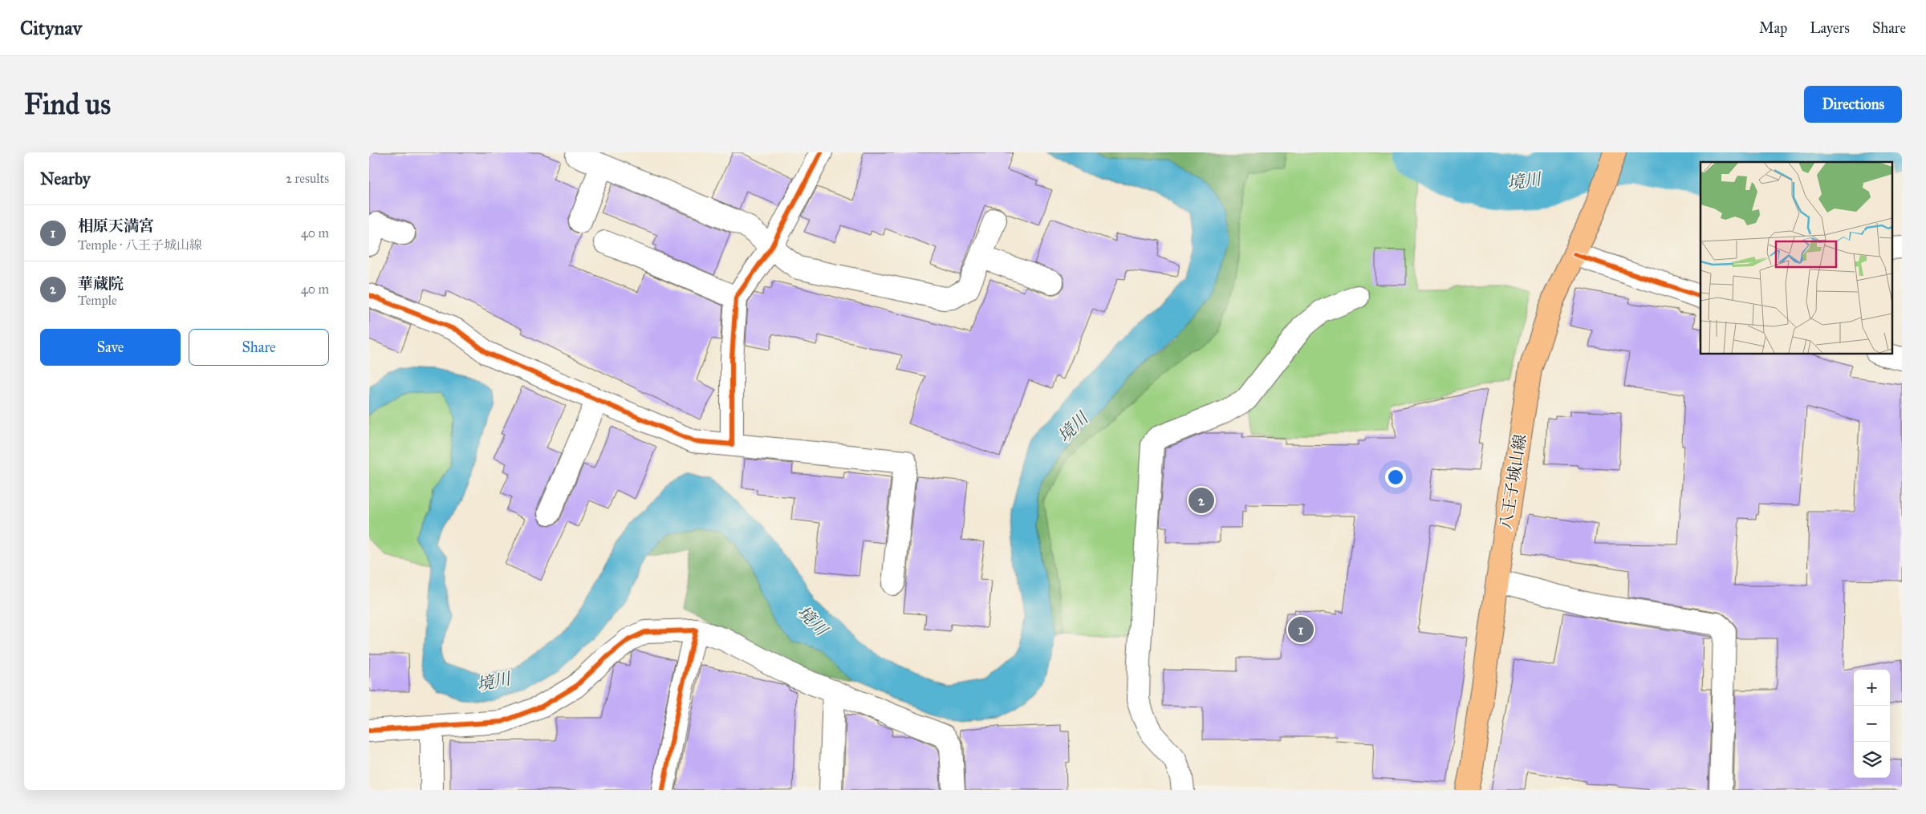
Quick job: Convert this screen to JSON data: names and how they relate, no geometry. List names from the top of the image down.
{
  "streets": {
    "main road": ["八王子城山線"]
  },
  "water": ["境川"],
  "page": {
    "header": "Citynav",
    "nav": ["Map", "Layers", "Share"],
    "buttons": [
      "Directions",
      ["Save", "Share"]
    ],
    "title": "Find us",
    "heading": ["Nearby", "2 results"],
    "list": [
      {
        "mark": "1",
        "name": "相原天満宮",
        "note": "Temple · 八王子城山線",
        "value": "40 m"
      },
      {
        "mark": "2",
        "name": "華蔵院",
        "note": "Temple",
        "value": "40 m"
      }
    ],
    "pins": ["2", "1"],
    "map_buttons": ["+", "−"]
  }
}
